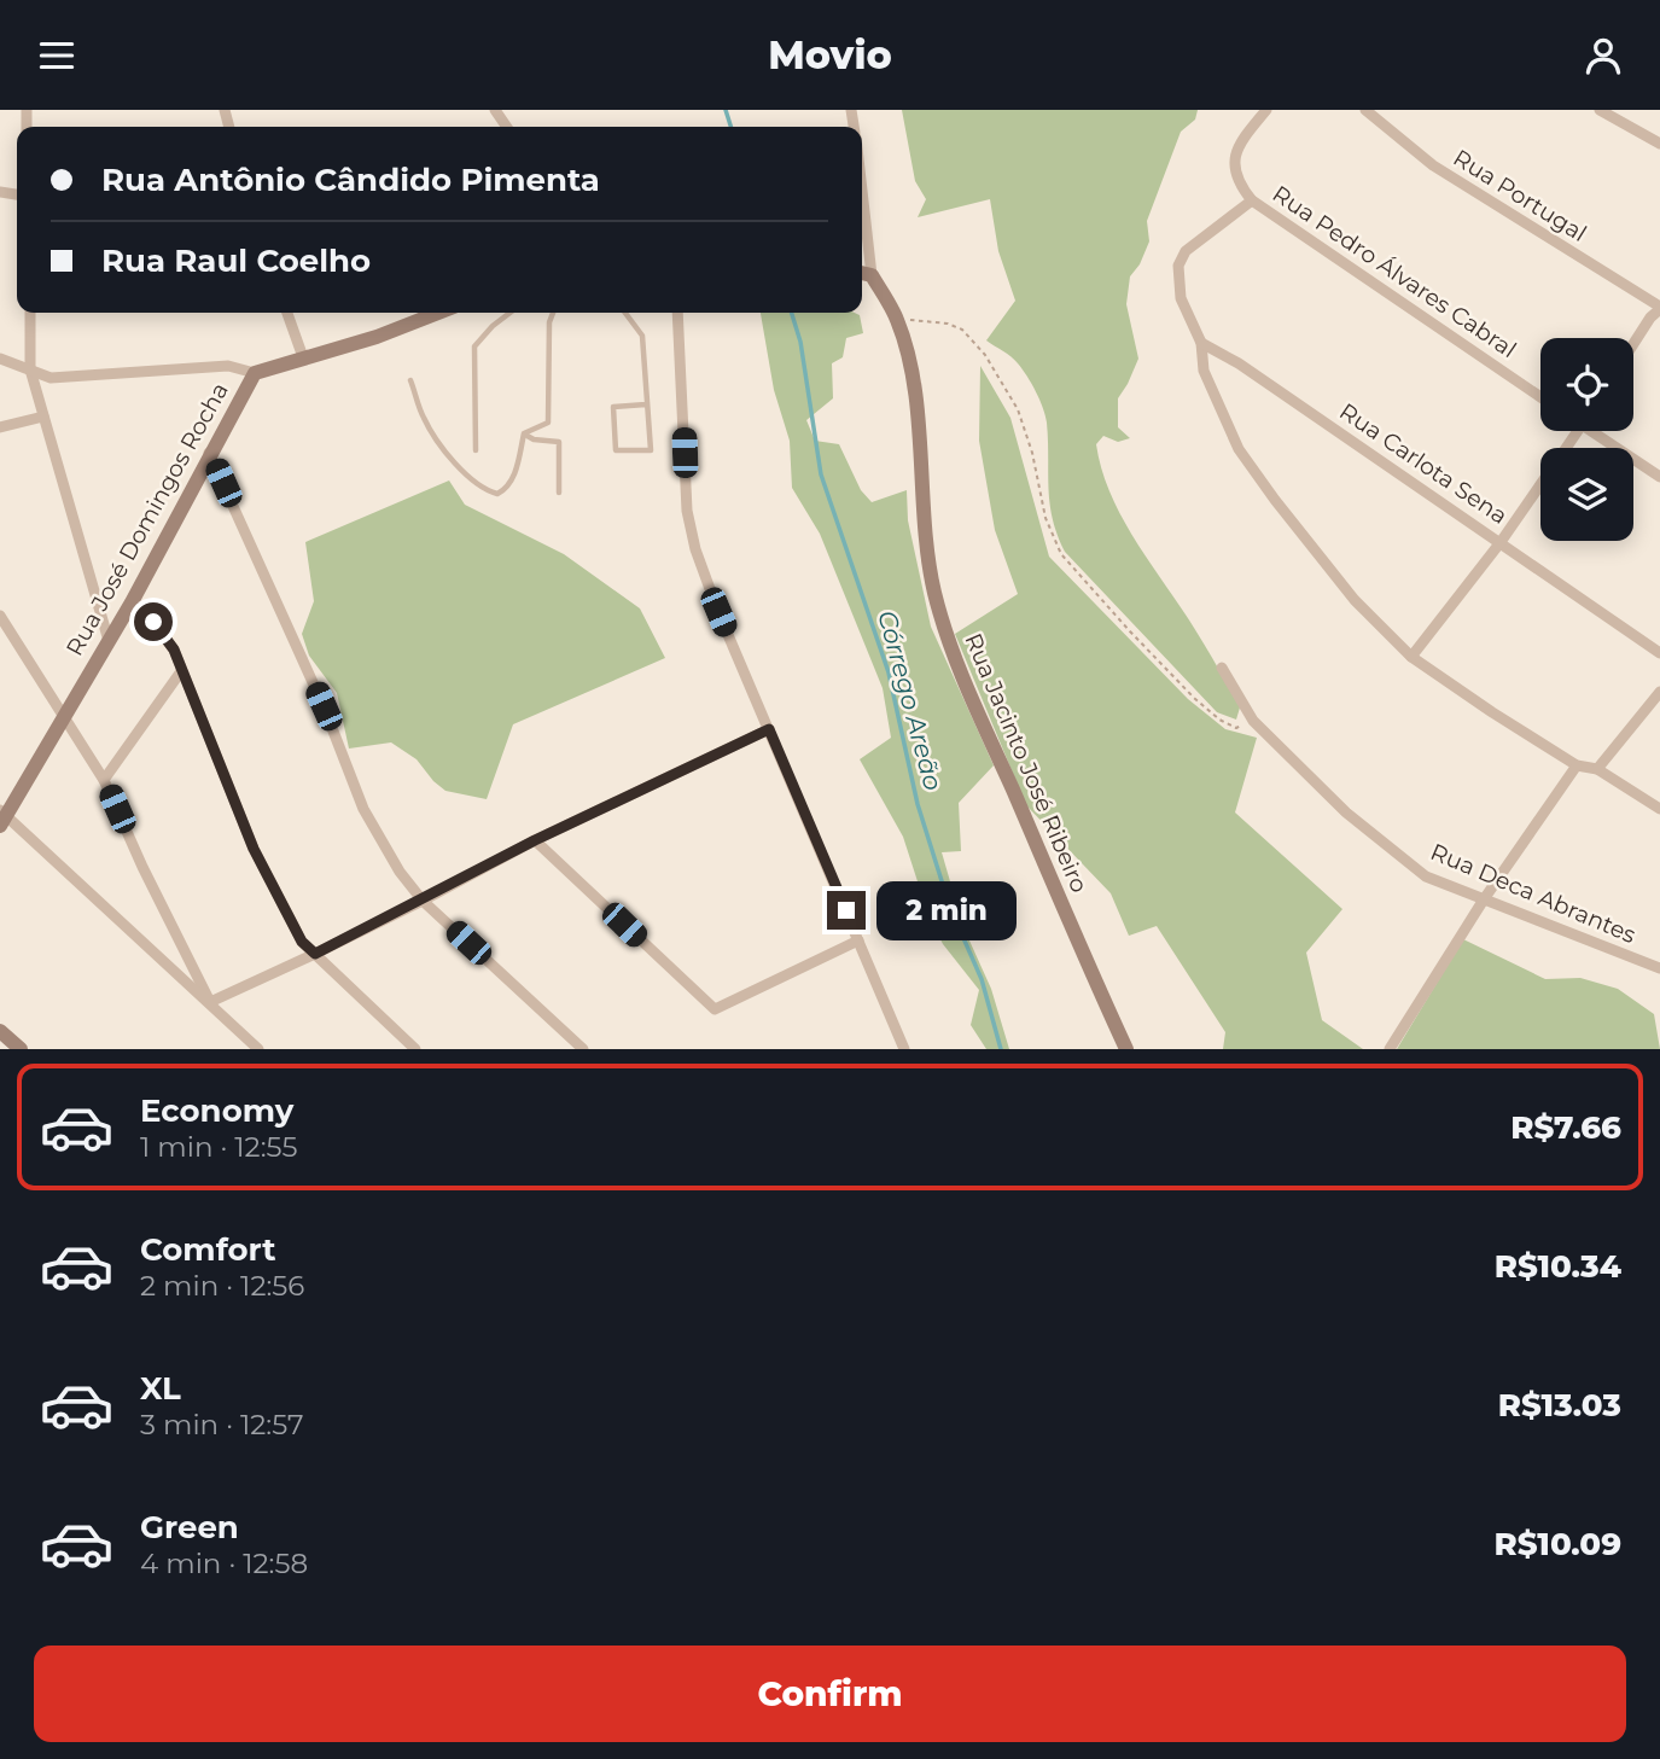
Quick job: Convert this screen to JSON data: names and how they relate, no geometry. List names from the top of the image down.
{
  "streets": {
    "street": [
      "Rua Portugal",
      "Rua Pedro Álvares Cabral",
      "Rua Carlota Sena",
      "Rua José Domingos Rocha",
      "Rua Jacinto José Ribeiro",
      "Rua Deca Abrantes"
    ]
  },
  "water": ["Córrego Areão"],
  "page": {
    "header": "Movio",
    "banner": ["Rua Antônio Cândido Pimenta", "Rua Raul Coelho"],
    "bubble": "2 min",
    "list": [
      {
        "name": "Economy",
        "note": "1 min · 12:55",
        "value": "R$7.66"
      },
      {
        "name": "Comfort",
        "note": "2 min · 12:56",
        "value": "R$10.34"
      },
      {
        "name": "XL",
        "note": "3 min · 12:57",
        "value": "R$13.03"
      },
      {
        "name": "Green",
        "note": "4 min · 12:58",
        "value": "R$10.09"
      }
    ],
    "buttons": "Confirm"
  }
}
